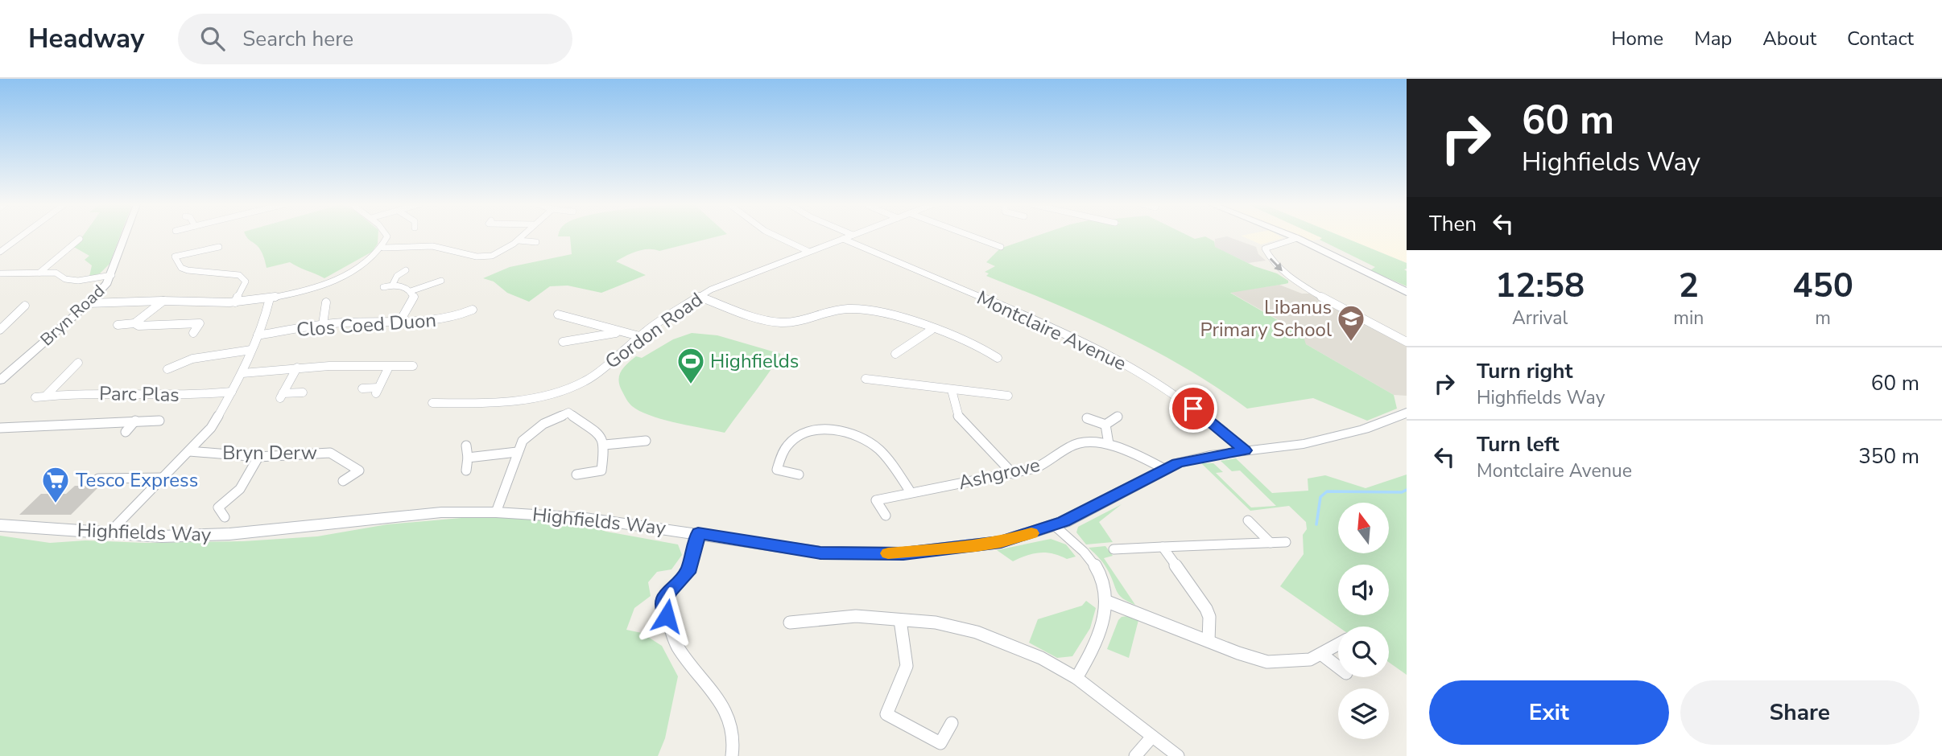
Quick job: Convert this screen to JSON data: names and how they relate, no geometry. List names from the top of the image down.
{
  "streets": {
    "main road": ["Highfields Way"],
    "street": [
      "Bryn Road",
      "Clos Coed Duon",
      "Gordon Road",
      "Montclaire Avenue",
      "Parc Plas",
      "Bryn Derw",
      "Ashgrove"
    ]
  },
  "crossings": [
    ["Gordon Road", "Montclaire Avenue"],
    ["Montclaire Avenue", "Highfields Way"],
    ["Ashgrove", "Highfields Way"]
  ],
  "places": {
    "school or university": ["Libanus Primary School"],
    "sports": ["Highfields"],
    "supermarket": ["Tesco Express"]
  },
  "north": "top",
  "page": {
    "header": "Headway",
    "search": "Search here",
    "nav": [
      "Home",
      "Map",
      "About",
      "Contact"
    ],
    "turn": ["60 m", "Highfields Way"],
    "then": "Then",
    "eta": [
      "12:58",
      "Arrival",
      "2",
      "min",
      "450",
      "m"
    ],
    "list": [
      {
        "name": "Turn right",
        "note": "Highfields Way",
        "value": "60 m"
      },
      {
        "name": "Turn left",
        "note": "Montclaire Avenue",
        "value": "350 m"
      }
    ],
    "buttons": ["Exit", "Share"]
  }
}
